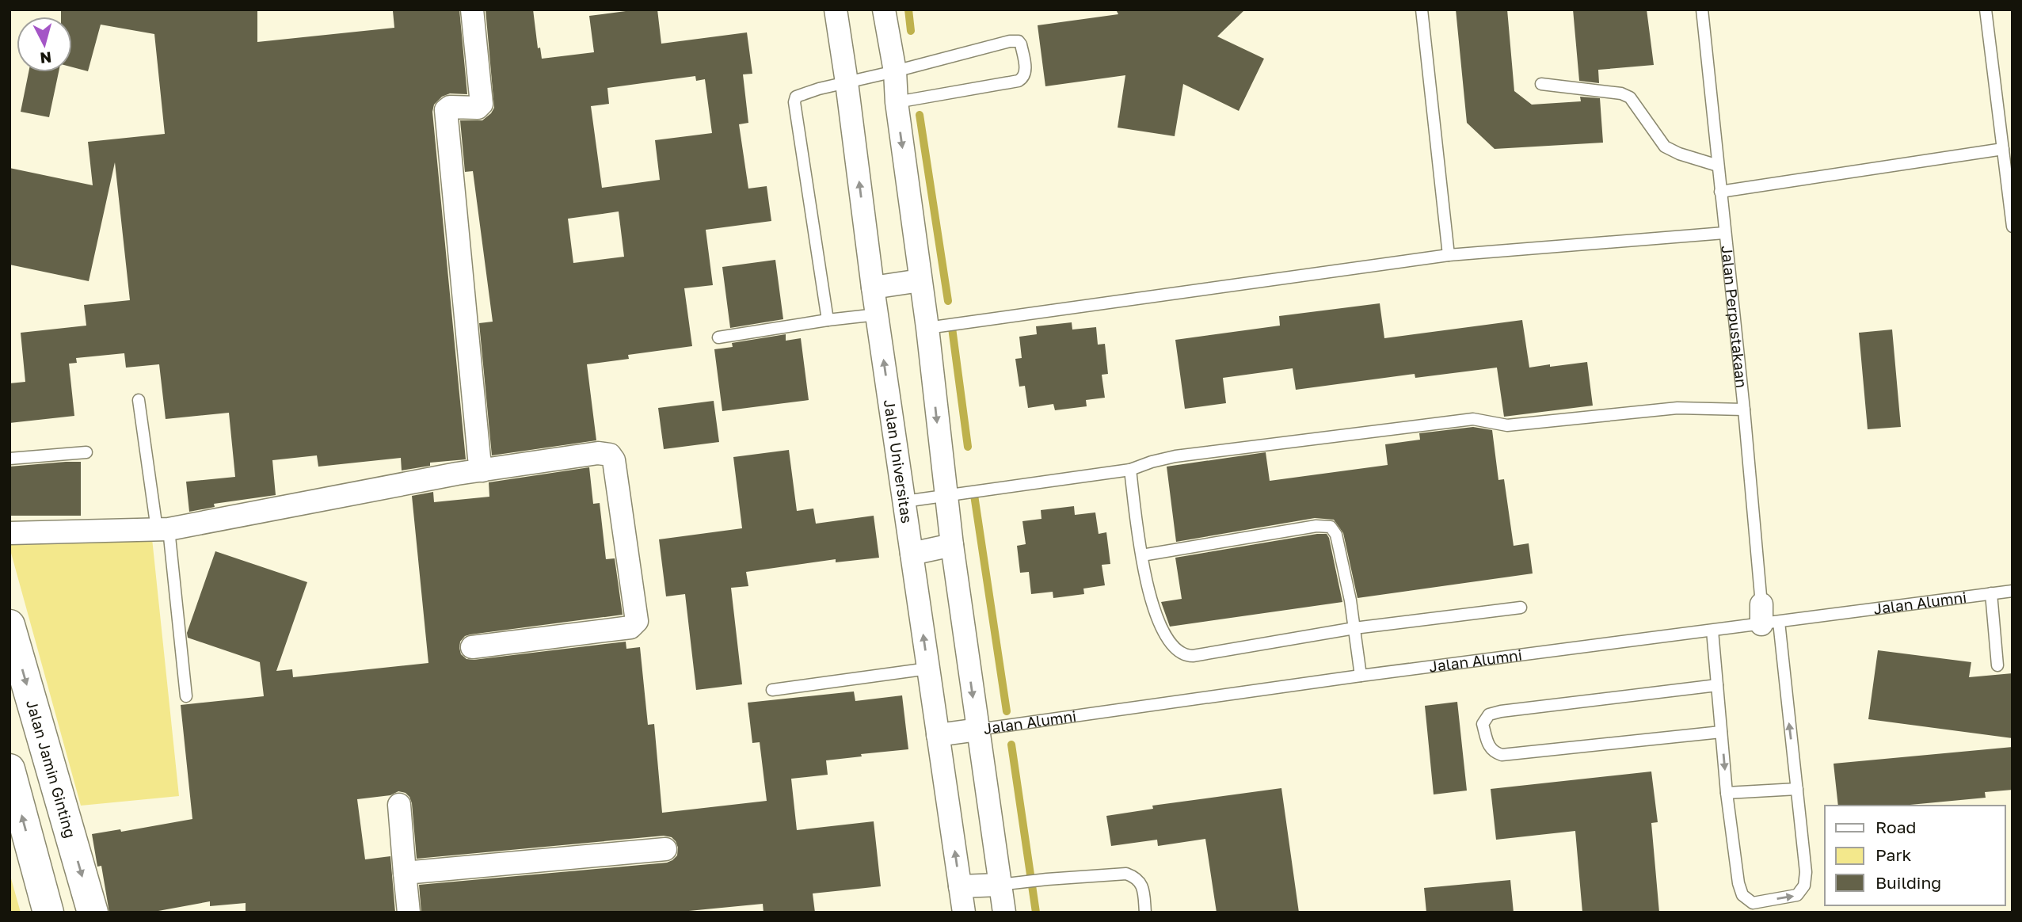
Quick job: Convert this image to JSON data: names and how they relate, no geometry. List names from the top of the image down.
{
  "streets": {
    "main road": ["Jalan Jamin Ginting"],
    "street": ["Jalan Universitas", "Jalan Alumni"],
    "lane": ["Jalan Perpustakaan"]
  },
  "crossings": [
    ["Jalan Perpustakaan", "Jalan Alumni"],
    ["Jalan Universitas", "Jalan Alumni"]
  ],
  "legend": ["Road", "Park", "Building"],
  "north": "bottom"
}
